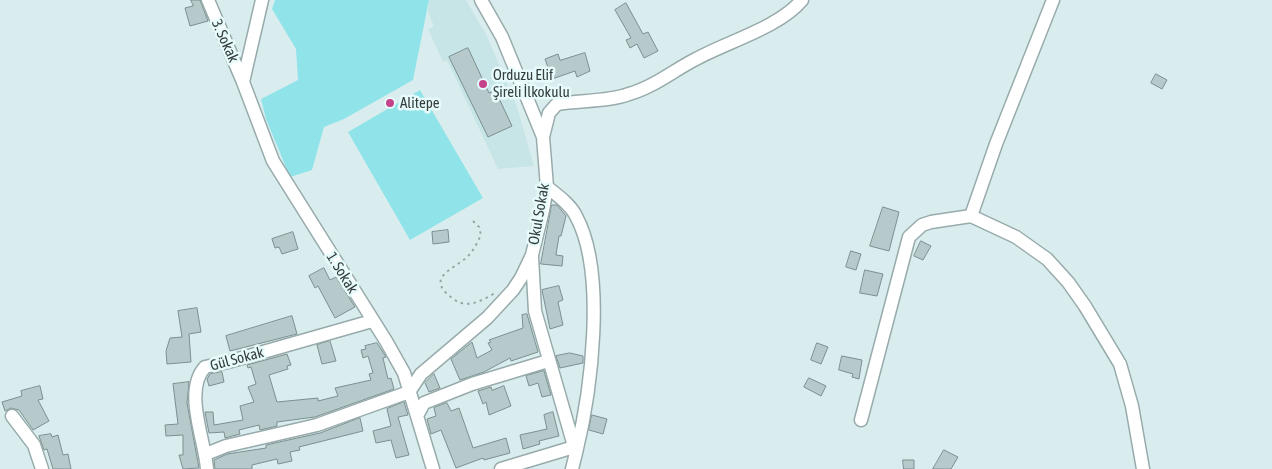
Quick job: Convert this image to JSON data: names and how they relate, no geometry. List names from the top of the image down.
{
  "streets": {
    "street": [
      "3. Sokak",
      "Okul Sokak",
      "1. Sokak",
      "Gül Sokak"
    ]
  },
  "crossings": [
    ["3. Sokak", "1. Sokak"],
    ["Okul Sokak", "1. Sokak"],
    ["1. Sokak", "Gül Sokak"]
  ],
  "places": ["Orduzu Elif Şireli İlkokulu", "Alitepe"]
}
